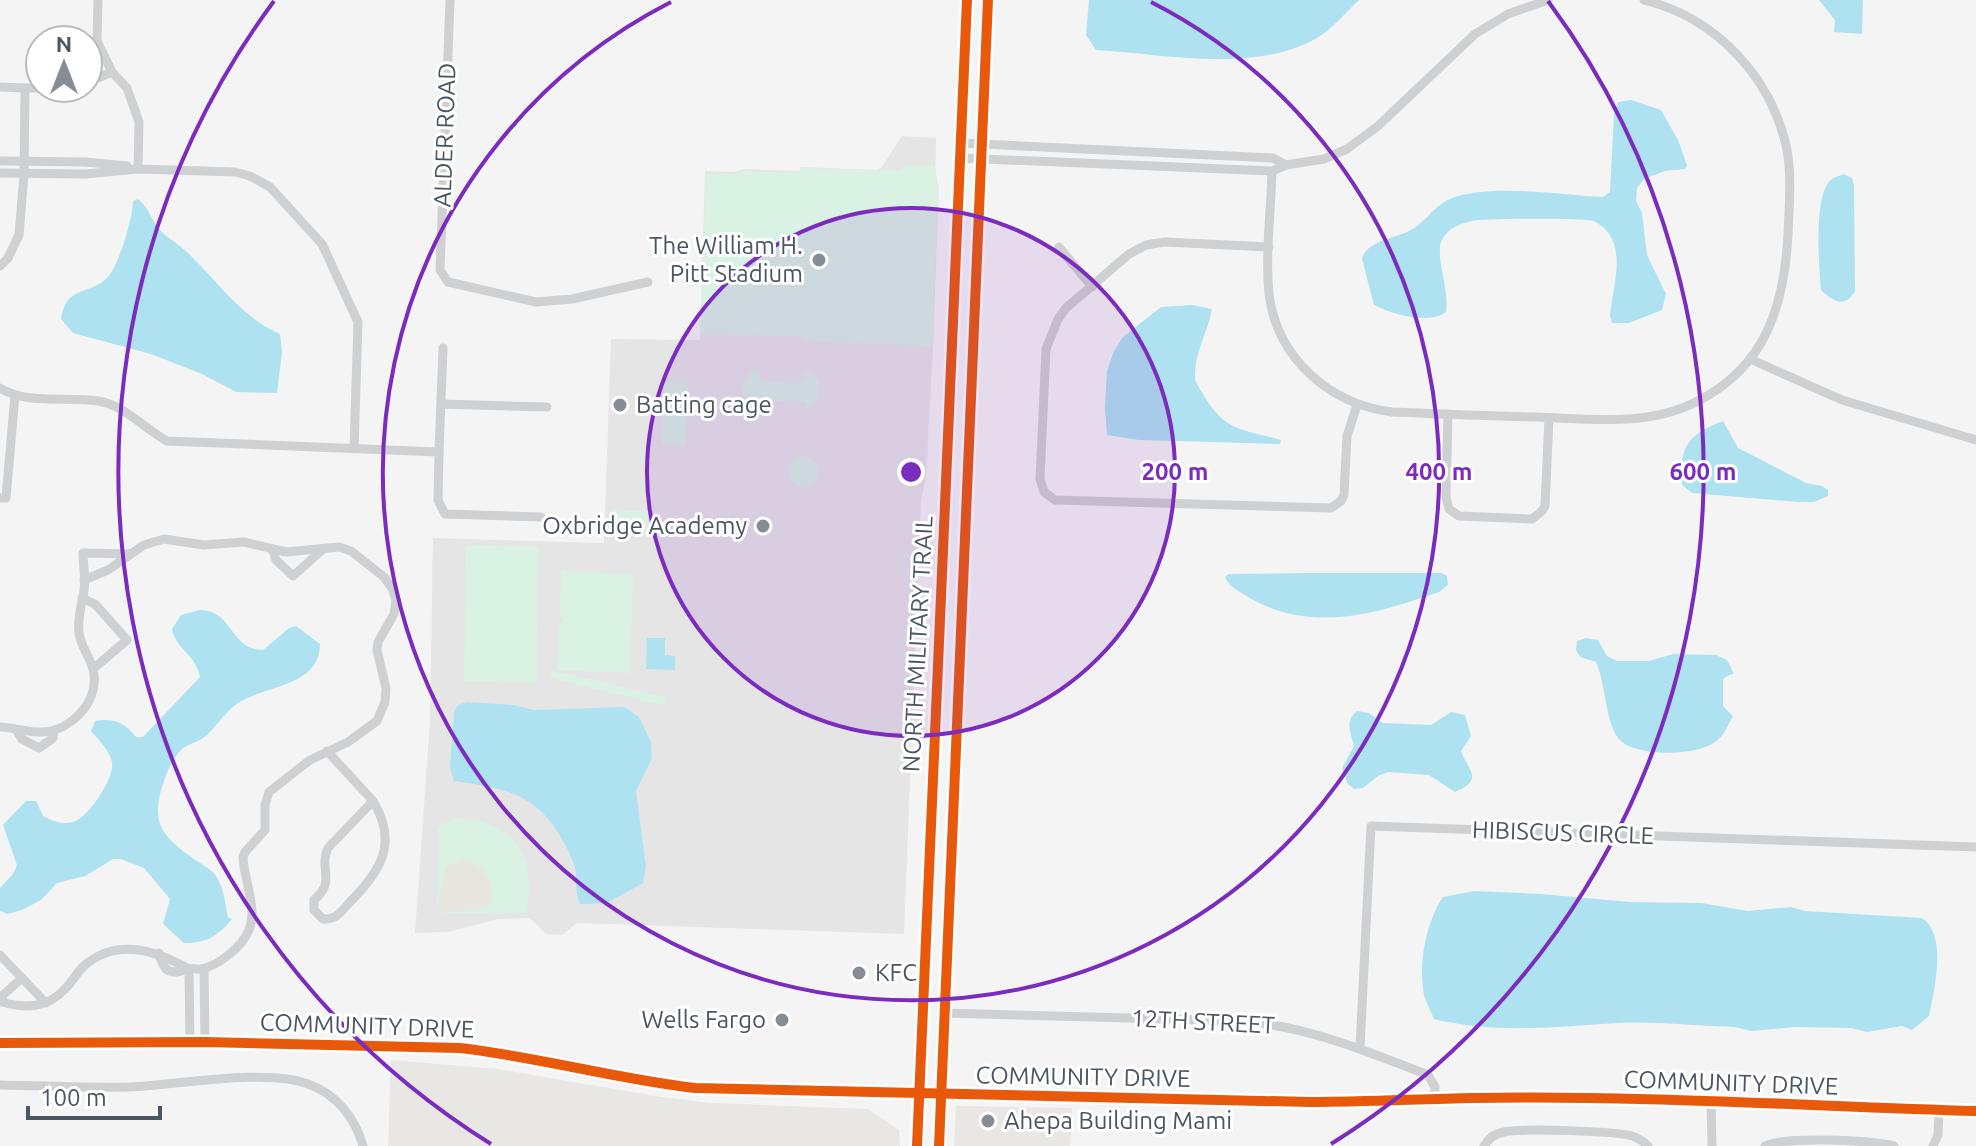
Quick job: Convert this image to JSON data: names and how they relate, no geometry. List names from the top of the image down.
{
  "streets": {
    "main road": ["NORTH MILITARY TRAIL"],
    "street": [
      "ALDER ROAD",
      "HIBISCUS CIRCLE",
      "12TH STREET",
      "COMMUNITY DRIVE"
    ]
  },
  "crossings": [
    ["NORTH MILITARY TRAIL", "12TH STREET"],
    ["NORTH MILITARY TRAIL", "COMMUNITY DRIVE"],
    ["HIBISCUS CIRCLE", "12TH STREET"],
    ["12TH STREET", "COMMUNITY DRIVE"]
  ],
  "places": [
    "The William H. Pitt Stadium",
    "Batting cage",
    "Oxbridge Academy",
    "KFC",
    "Wells Fargo",
    "Ahepa Building Mami"
  ],
  "scale_bar": "100 m",
  "north": "top",
  "rings": ["200 m", "400 m", "600 m"]
}
